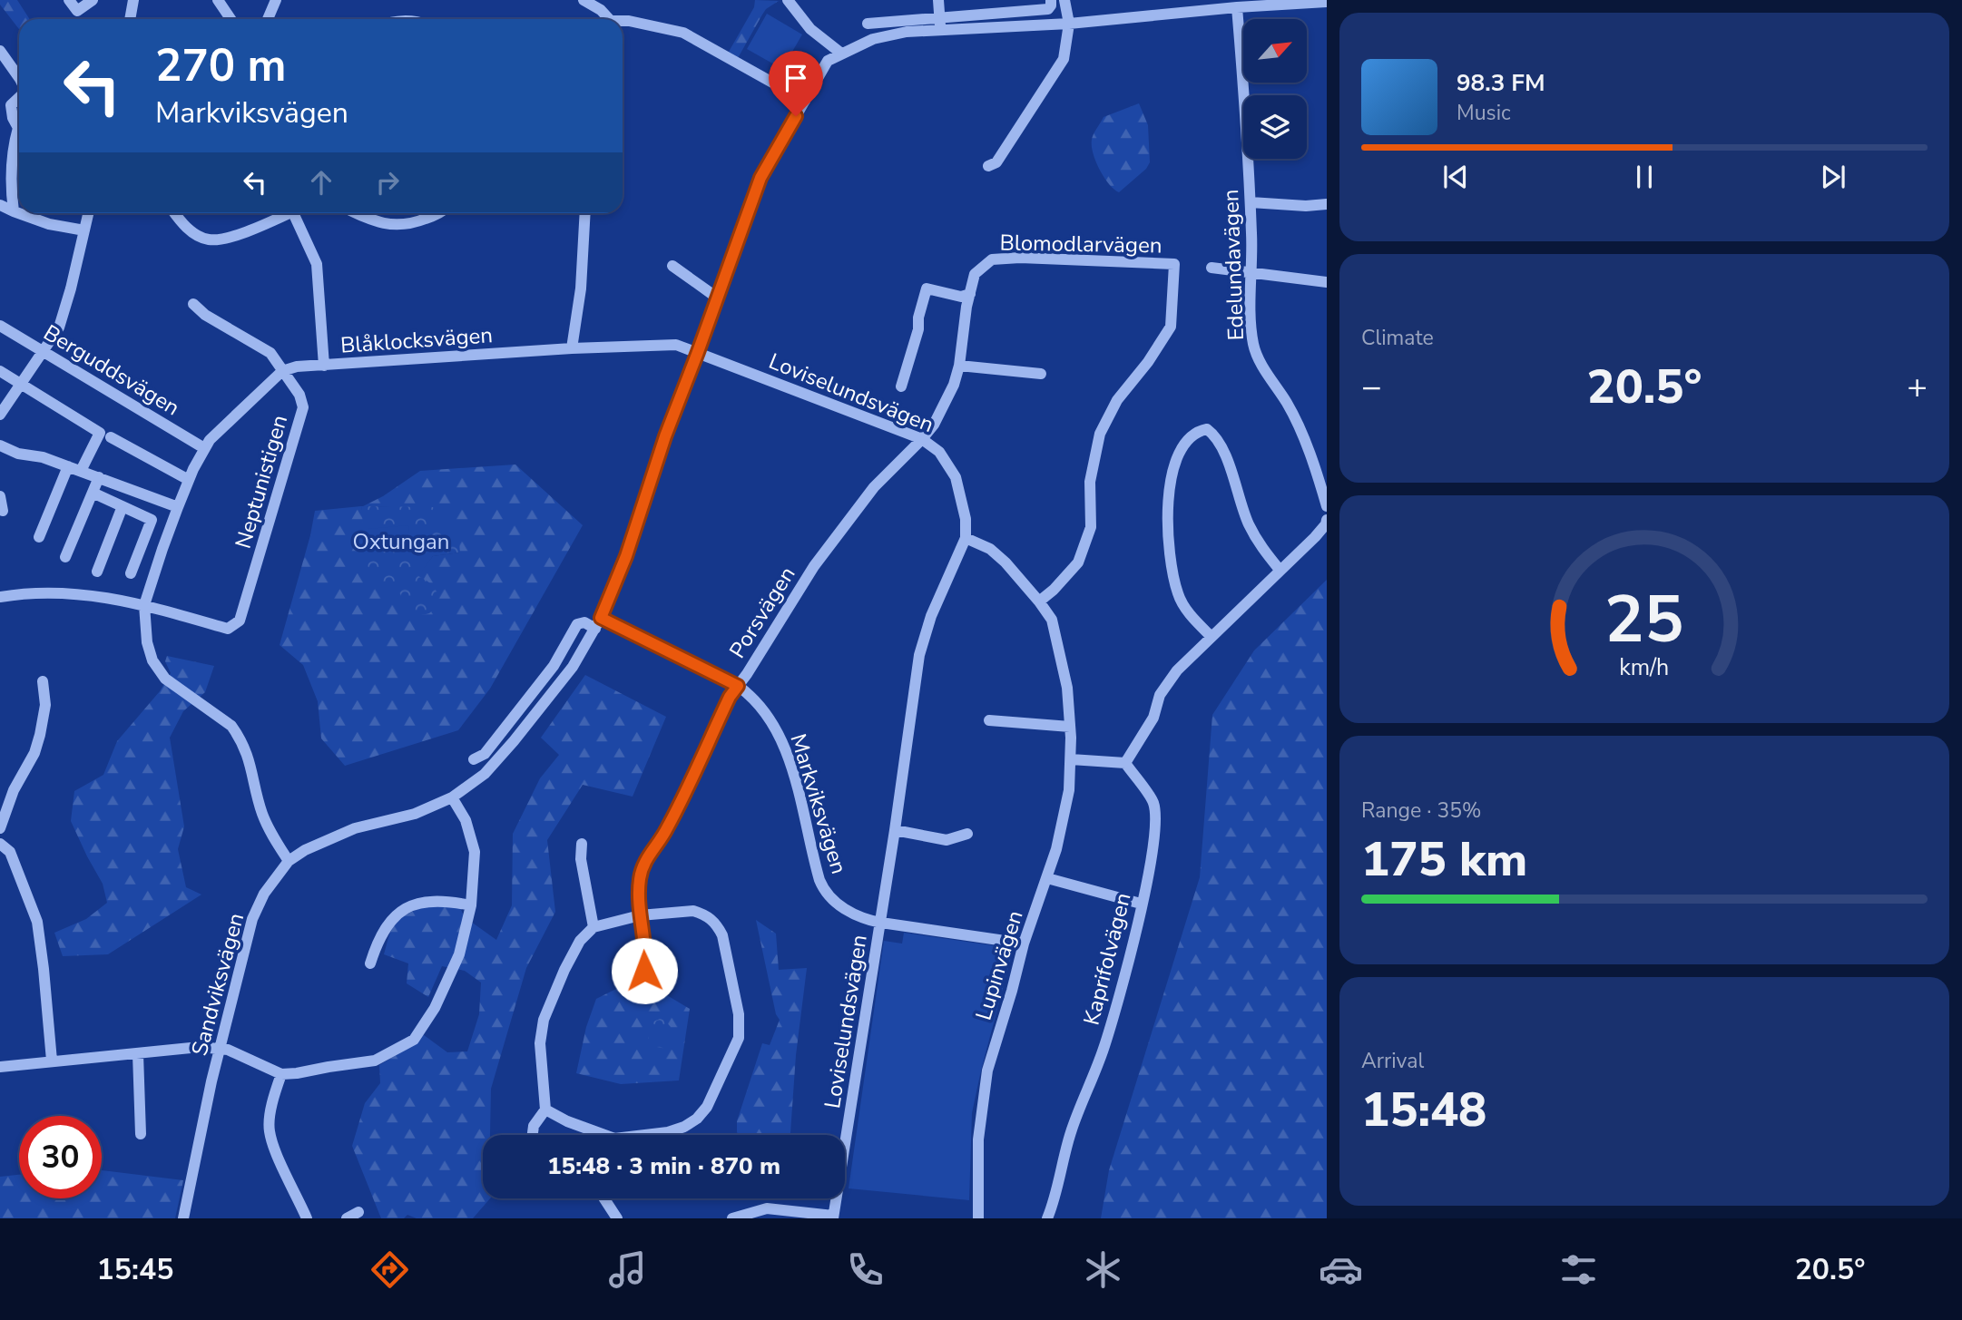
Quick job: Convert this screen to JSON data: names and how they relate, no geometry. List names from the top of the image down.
{
  "streets": {
    "street": [
      "Blomodlarvägen",
      "Edelundavägen",
      "Blåklocksvägen",
      "Berguddsvägen",
      "Loviselundsvägen",
      "Neptunistigen",
      "Porsvägen",
      "Markviksvägen",
      "Kaprifolvägen",
      "Lupinvägen",
      "Sandviksvägen"
    ]
  },
  "crossings": [
    ["Blomodlarvägen", "Loviselundsvägen"],
    ["Blomodlarvägen", "Porsvägen"],
    ["Blomodlarvägen", "Lupinvägen"],
    ["Edelundavägen", "Sandviksvägen"],
    ["Blåklocksvägen", "Loviselundsvägen"],
    ["Blåklocksvägen", "Neptunistigen"],
    ["Blåklocksvägen", "Sandviksvägen"],
    ["Loviselundsvägen", "Porsvägen"],
    ["Loviselundsvägen", "Markviksvägen"],
    ["Loviselundsvägen", "Lupinvägen"],
    ["Loviselundsvägen", "Sandviksvägen"],
    ["Porsvägen", "Markviksvägen"],
    ["Markviksvägen", "Lupinvägen"],
    ["Markviksvägen", "Sandviksvägen"]
  ],
  "parks": ["Oxtungan"],
  "north": "top right",
  "page": {
    "turn": ["270 m", "Markviksvägen"],
    "song": ["98.3 FM", "Music"],
    "tile": [
      "Climate",
      ["Range · 35%", "175 km"],
      ["Arrival", "15:48"]
    ],
    "heat": ["−", "20.5°", "+"],
    "limit": "30",
    "trip": "15:48 · 3 min · 870 m",
    "tabs": ["15:45", "20.5°"],
    "gauge": ["25", "km/h"]
  }
}
